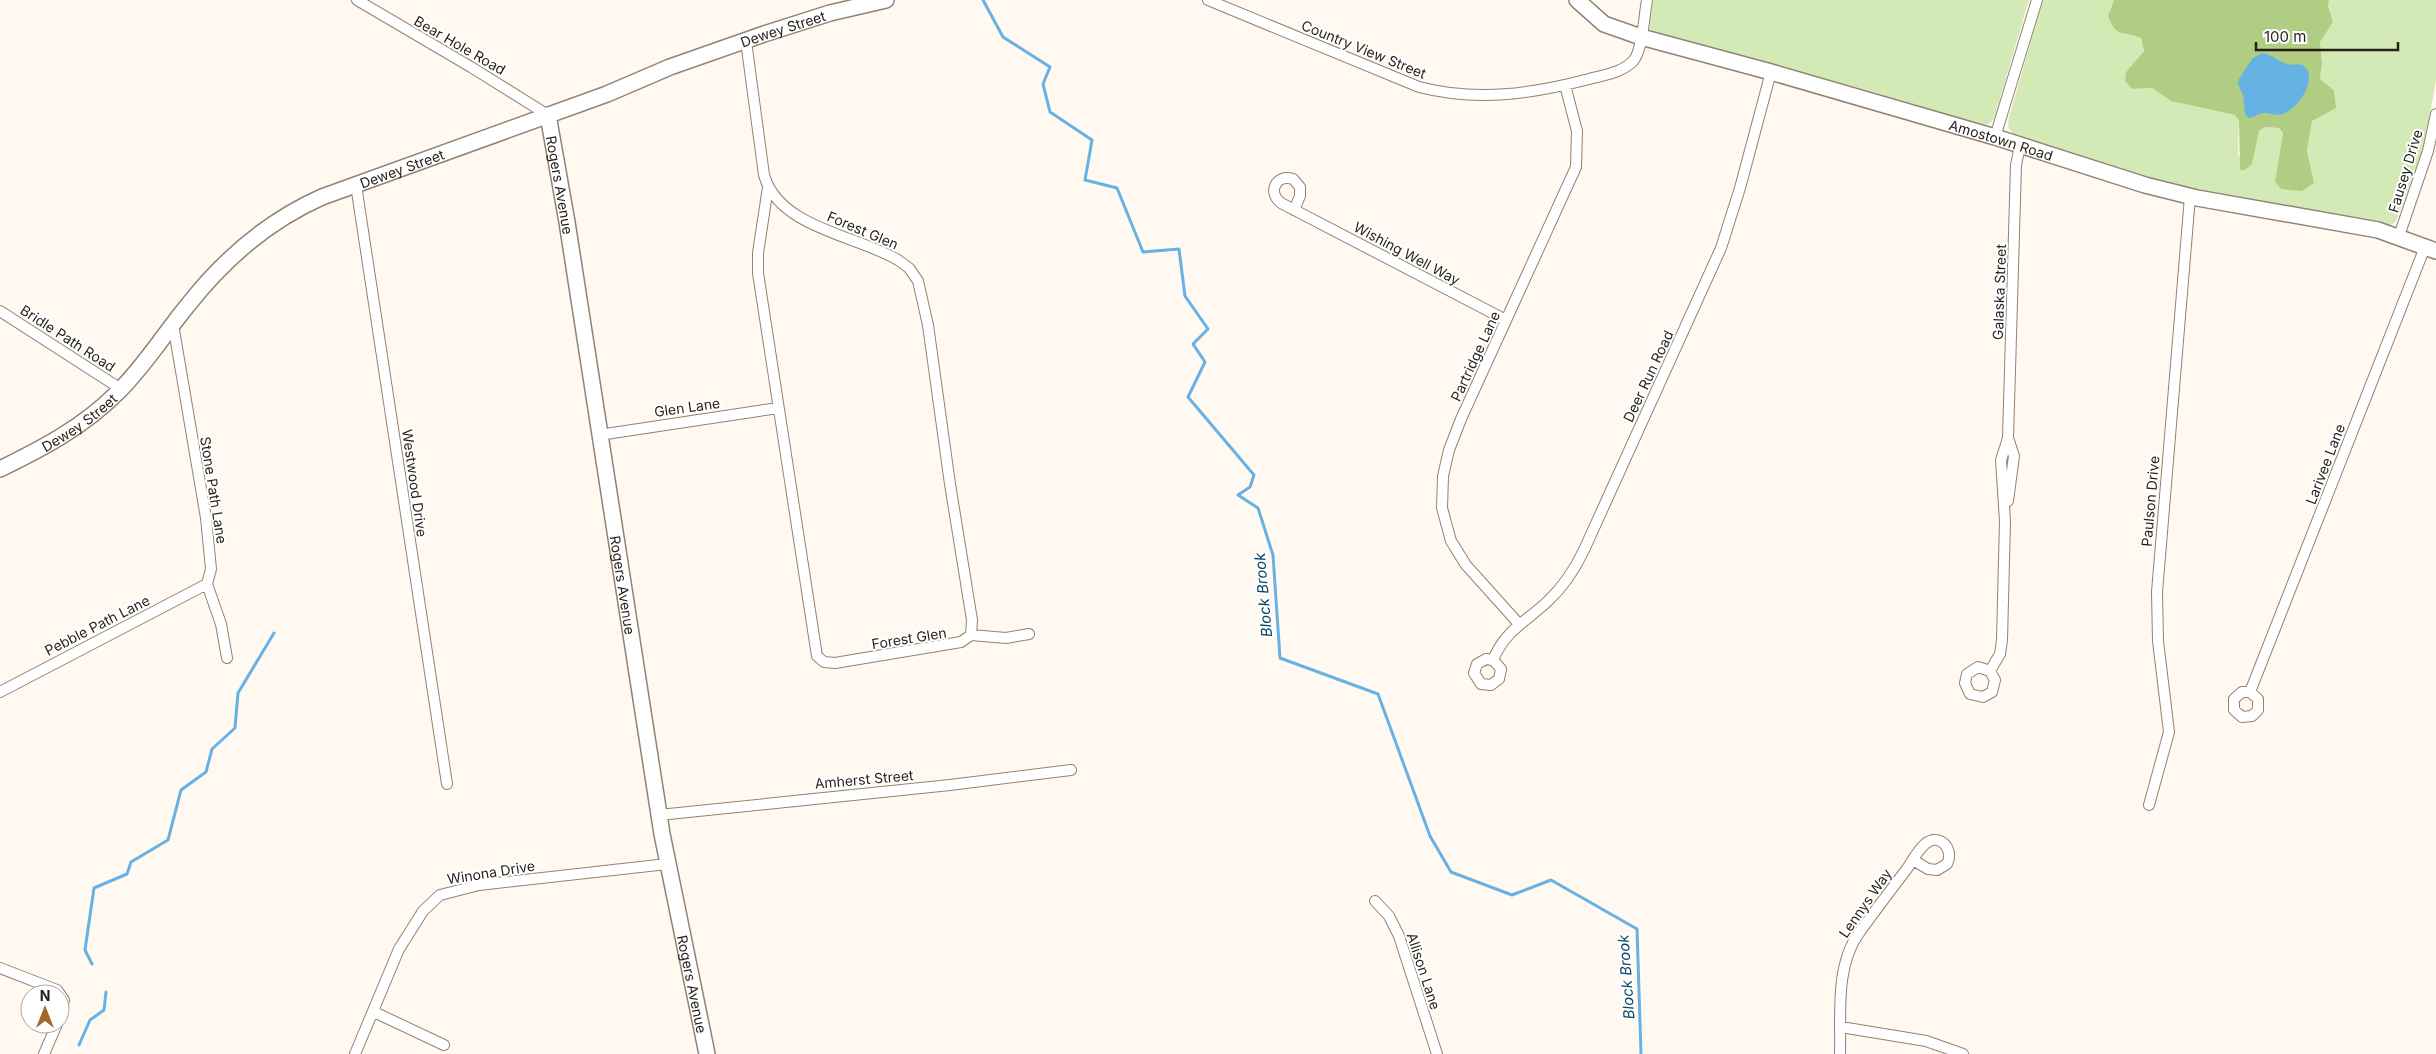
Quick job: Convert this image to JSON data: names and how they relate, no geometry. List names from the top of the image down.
{
  "streets": {
    "main road": ["Dewey Street", "Amostown Road", "Rogers Avenue"],
    "street": [
      "Bear Hole Road",
      "Country View Street",
      "Fausey Drive",
      "Forest Glen",
      "Wishing Well Way",
      "Galaska Street",
      "Bridle Path Road",
      "Partridge Lane",
      "Deer Run Road",
      "Glen Lane",
      "Larivee Lane",
      "Westwood Drive",
      "Stone Path Lane",
      "Paulson Drive",
      "Pebble Path Lane",
      "Amherst Street",
      "Winona Drive",
      "Lennys Way",
      "Allison Lane"
    ]
  },
  "crossings": [
    ["Dewey Street", "Bear Hole Road"],
    ["Dewey Street", "Rogers Avenue"],
    ["Dewey Street", "Forest Glen"],
    ["Dewey Street", "Bridle Path Road"],
    ["Dewey Street", "Westwood Drive"],
    ["Dewey Street", "Stone Path Lane"],
    ["Bear Hole Road", "Rogers Avenue"],
    ["Country View Street", "Amostown Road"],
    ["Country View Street", "Partridge Lane"],
    ["Amostown Road", "Fausey Drive"],
    ["Amostown Road", "Galaska Street"],
    ["Amostown Road", "Deer Run Road"],
    ["Amostown Road", "Larivee Lane"],
    ["Amostown Road", "Paulson Drive"],
    ["Rogers Avenue", "Glen Lane"],
    ["Rogers Avenue", "Amherst Street"],
    ["Rogers Avenue", "Winona Drive"],
    ["Forest Glen", "Glen Lane"],
    ["Wishing Well Way", "Partridge Lane"],
    ["Partridge Lane", "Deer Run Road"],
    ["Stone Path Lane", "Pebble Path Lane"]
  ],
  "water": ["Block Brook"],
  "scale_bar": "100 m",
  "north": "top"
}
